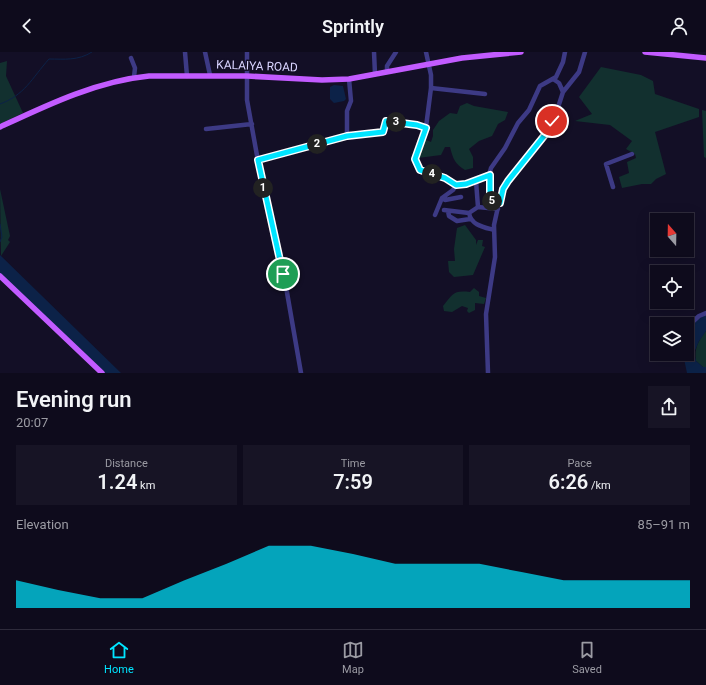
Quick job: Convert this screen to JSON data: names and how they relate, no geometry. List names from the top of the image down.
{
  "streets": {
    "main road": ["KALAIYA ROAD"]
  },
  "north": "top",
  "page": {
    "header": "Sprintly",
    "pins": [
      "3",
      "2",
      "4",
      "1",
      "5"
    ],
    "heading": ["Evening run", "20:07"],
    "stats": [
      ["Distance", "1.24 km"],
      ["Time", "7:59"],
      ["Pace", "6:26 /km"]
    ],
    "chart": ["Elevation", "85–91 m"],
    "tabs": ["Home", "Map", "Saved"]
  }
}
